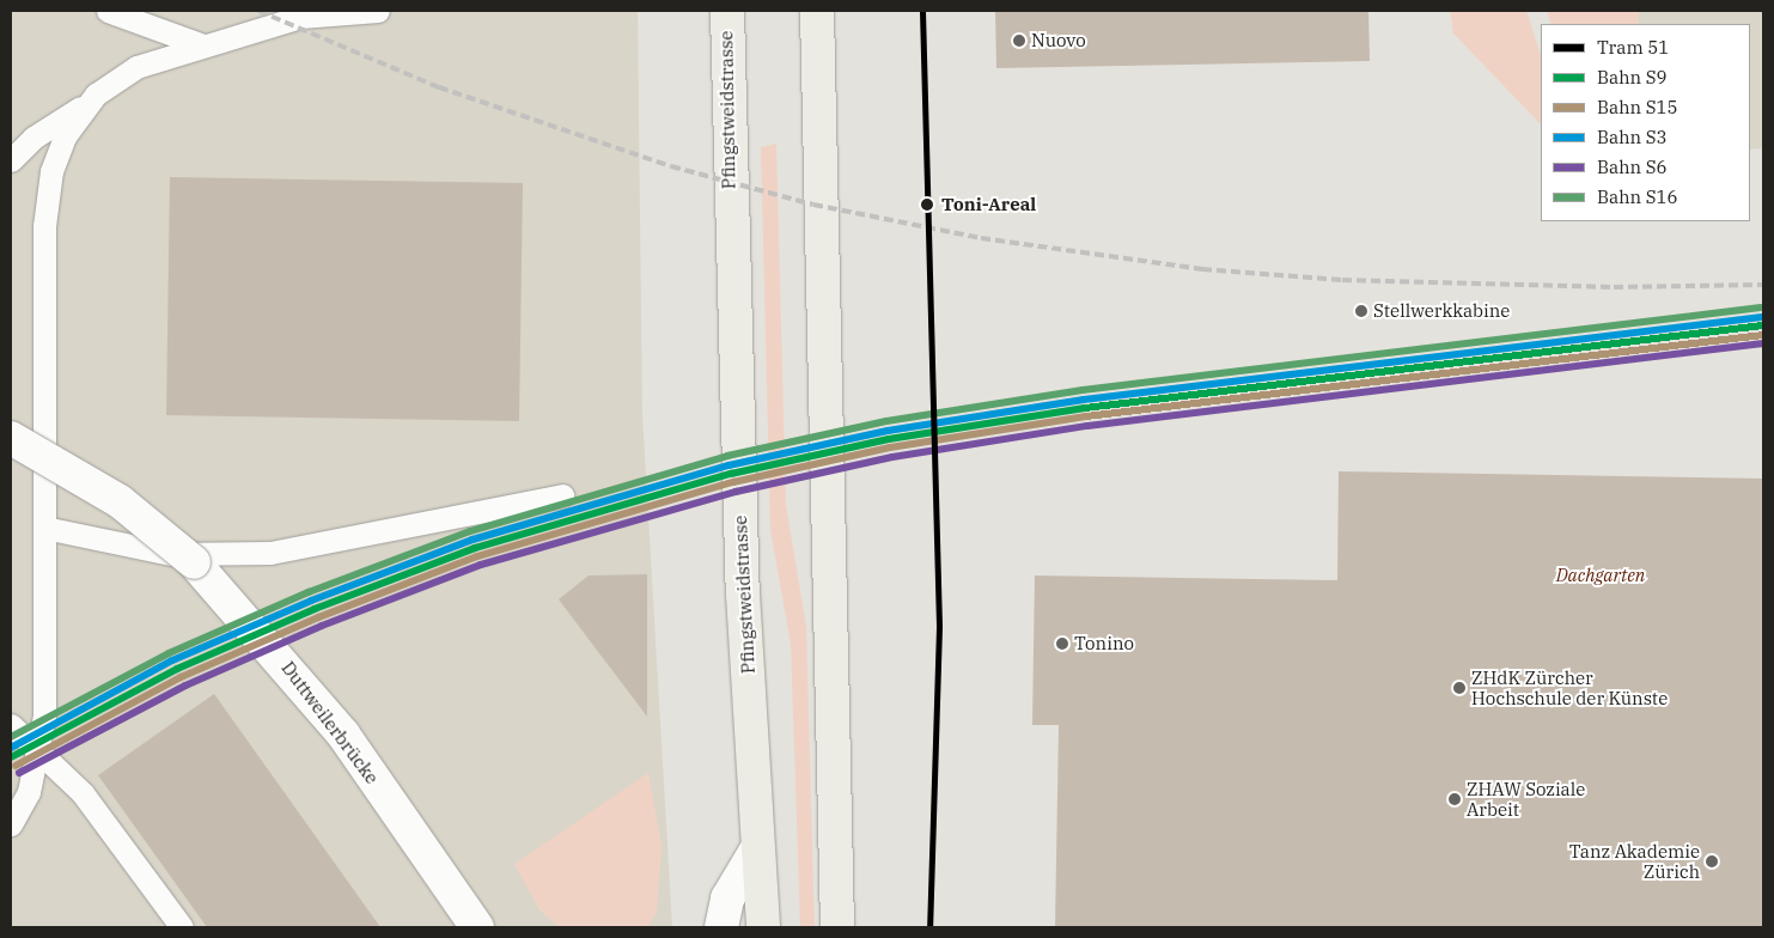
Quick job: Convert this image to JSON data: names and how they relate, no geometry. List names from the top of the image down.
{
  "streets": {
    "main road": ["Pfingstweidstrasse"],
    "street": ["Duttweilerbrücke"]
  },
  "parks": ["Dachgarten"],
  "places": [
    "Nuovo",
    "Toni-Areal",
    "Stellwerkkabine",
    "Tonino",
    "ZHdK Zürcher Hochschule der Künste",
    "ZHAW Soziale Arbeit",
    "Tanz Akademie Zürich"
  ],
  "lines": [
    "tram line 51",
    "rail line S16",
    "rail line S3",
    "rail line S9",
    "rail line S15",
    "rail line S6"
  ],
  "legend": [
    "Tram 51",
    "Bahn S9",
    "Bahn S15",
    "Bahn S3",
    "Bahn S6",
    "Bahn S16"
  ]
}
